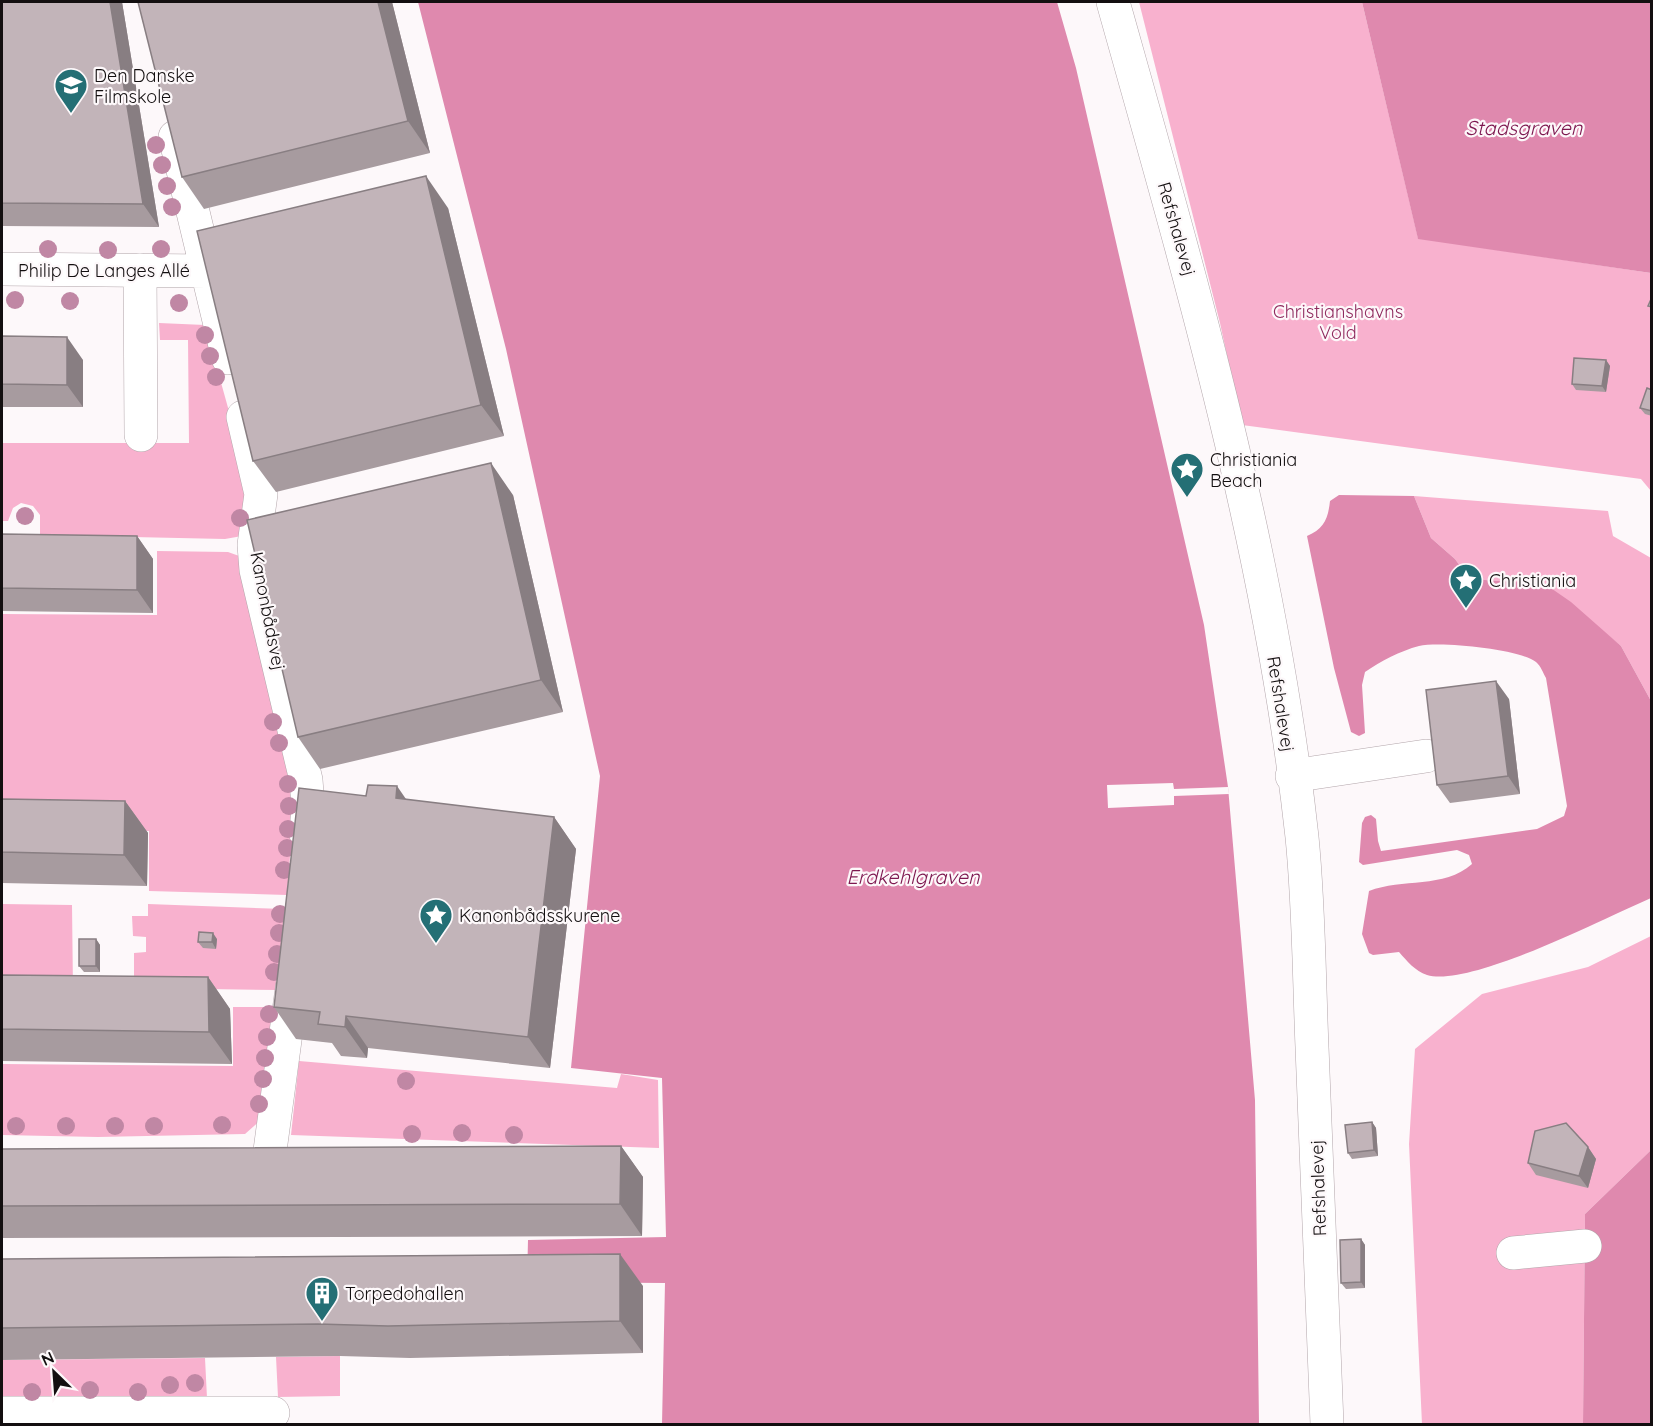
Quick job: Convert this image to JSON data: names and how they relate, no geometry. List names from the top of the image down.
{
  "streets": {
    "street": ["Refshalevej", "Philip De Langes Allé", "Kanonbådsvej"]
  },
  "crossings": [
    ["Philip De Langes Allé", "Kanonbådsvej"]
  ],
  "water": ["Stadsgraven", "Erdkehlgraven"],
  "parks": ["Christianshavns Vold"],
  "places": {
    "school or university": ["Den Danske Filmskole"],
    "place": ["Christiania Beach", "Christiania", "Kanonbådsskurene"],
    "building": ["Torpedohallen"]
  },
  "north": "top left"
}
